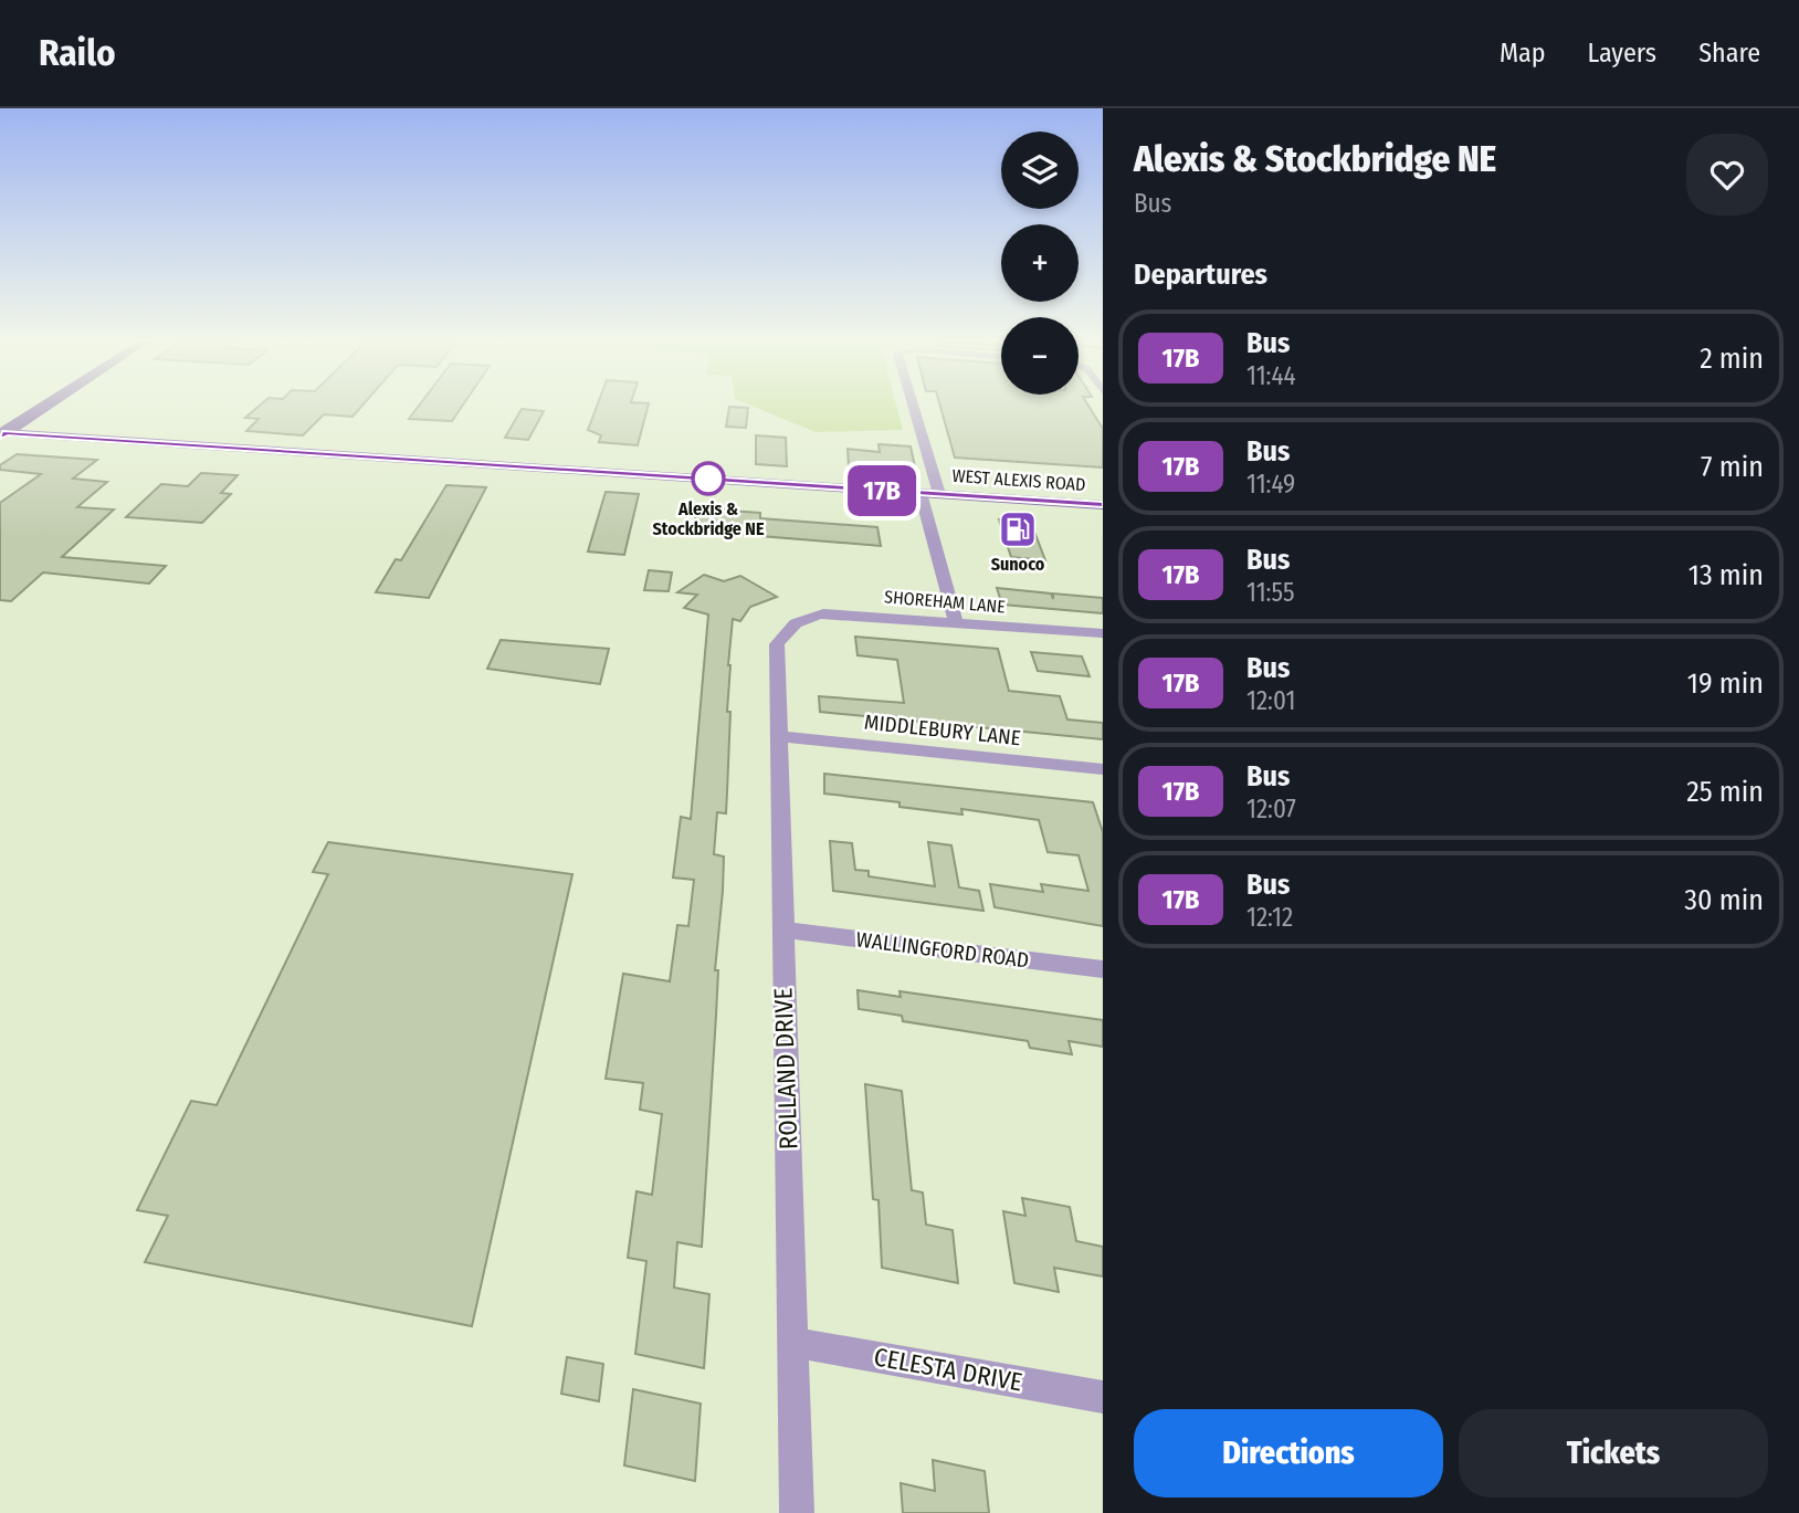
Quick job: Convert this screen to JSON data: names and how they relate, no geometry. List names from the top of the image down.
{
  "streets": {
    "main road": ["WEST ALEXIS ROAD"],
    "street": [
      "SHOREHAM LANE",
      "MIDDLEBURY LANE",
      "WALLINGFORD ROAD",
      "ROLLAND DRIVE",
      "CELESTA DRIVE"
    ]
  },
  "crossings": [
    ["SHOREHAM LANE", "ROLLAND DRIVE"],
    ["MIDDLEBURY LANE", "ROLLAND DRIVE"],
    ["WALLINGFORD ROAD", "ROLLAND DRIVE"],
    ["ROLLAND DRIVE", "CELESTA DRIVE"]
  ],
  "places": {
    "other": ["Alexis & Stockbridge NE"],
    "fuel station": ["Sunoco"]
  },
  "lines": ["bus line 17B"],
  "page": {
    "header": "Railo",
    "nav": ["Map", "Layers", "Share"],
    "on_map": "17B",
    "heading": [
      ["Alexis & Stockbridge NE", "Bus"],
      "Departures"
    ],
    "map_buttons": ["+", "−"],
    "list": [
      {
        "mark": "17B",
        "name": "Bus",
        "note": "11:44",
        "value": "2 min"
      },
      {
        "mark": "17B",
        "name": "Bus",
        "note": "11:49",
        "value": "7 min"
      },
      {
        "mark": "17B",
        "name": "Bus",
        "note": "11:55",
        "value": "13 min"
      },
      {
        "mark": "17B",
        "name": "Bus",
        "note": "12:01",
        "value": "19 min"
      },
      {
        "mark": "17B",
        "name": "Bus",
        "note": "12:07",
        "value": "25 min"
      },
      {
        "mark": "17B",
        "name": "Bus",
        "note": "12:12",
        "value": "30 min"
      }
    ],
    "buttons": ["Directions", "Tickets"]
  }
}
